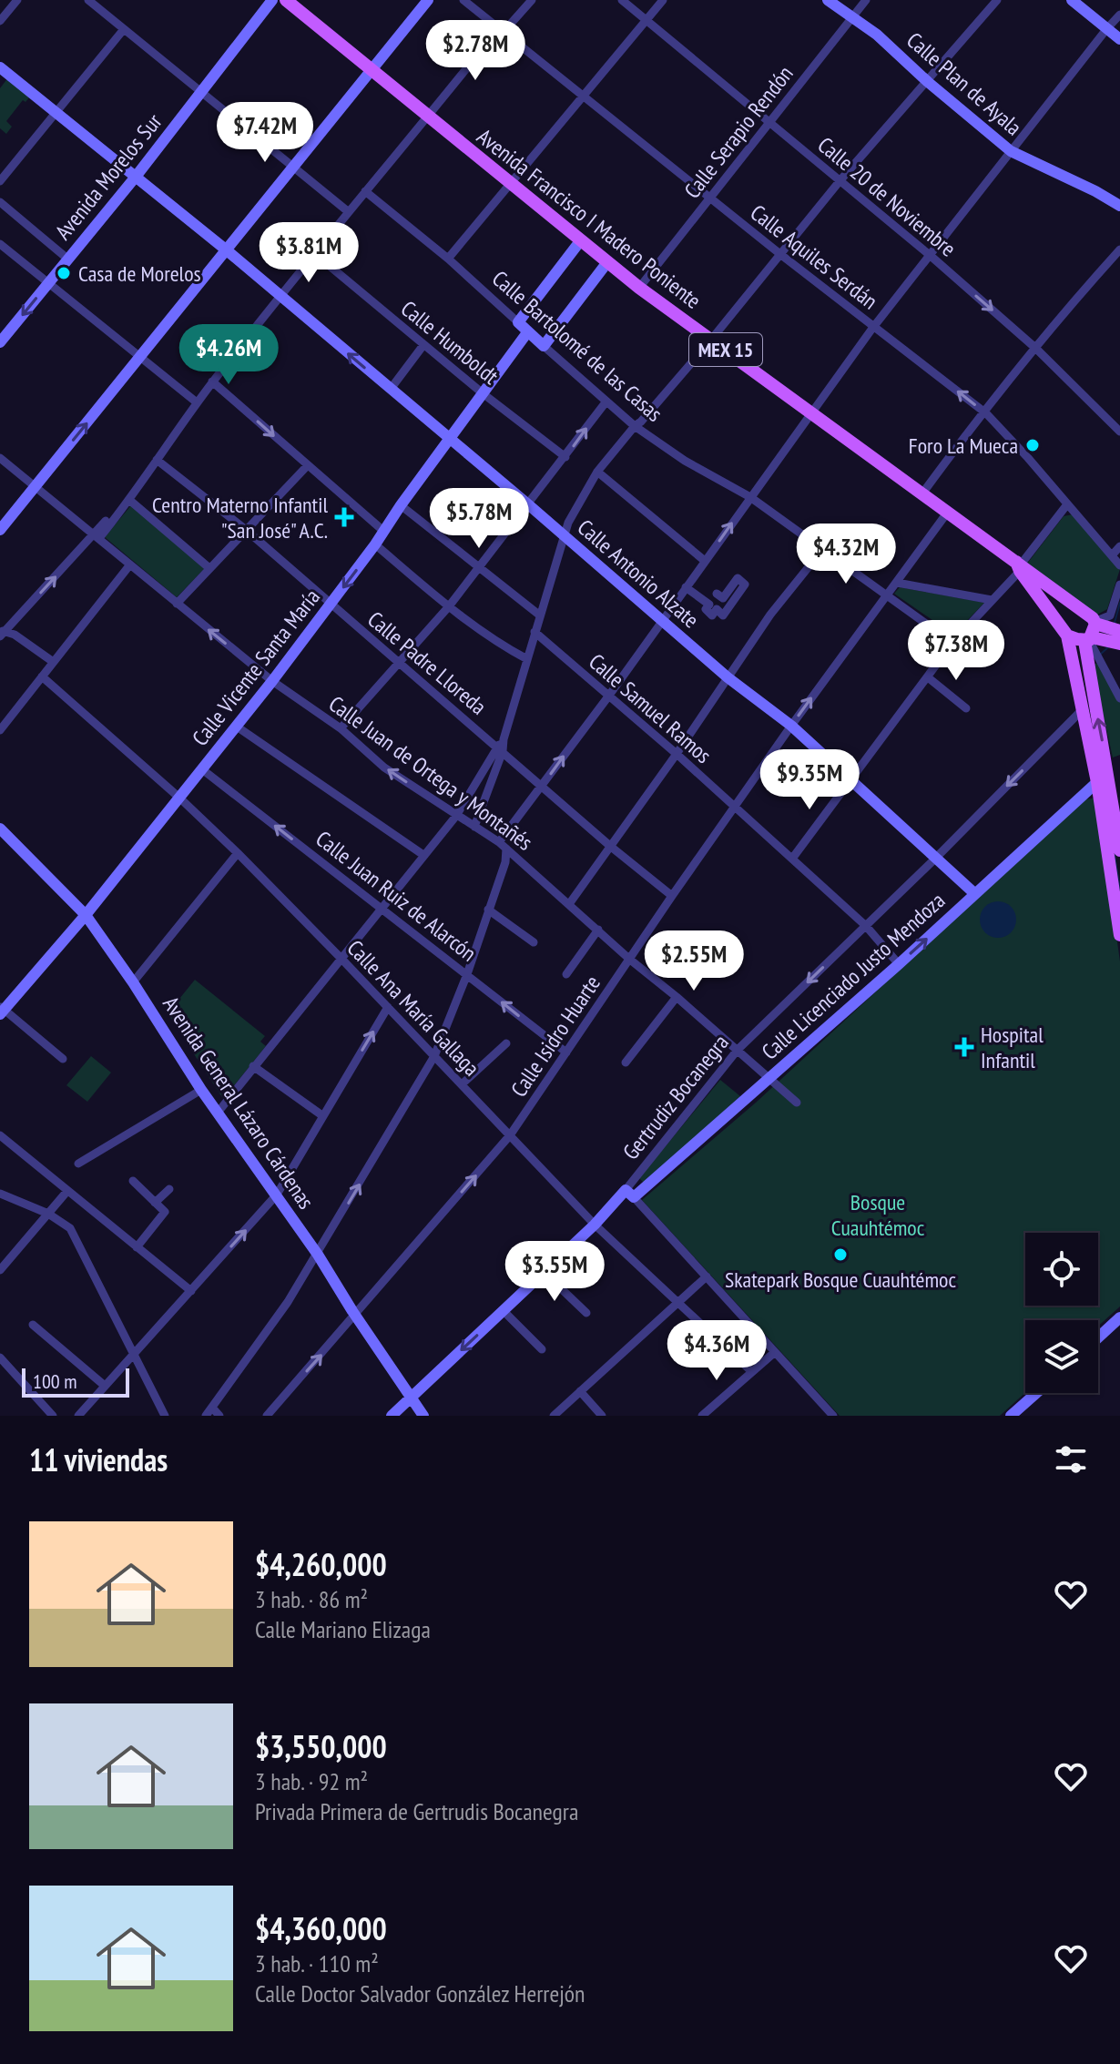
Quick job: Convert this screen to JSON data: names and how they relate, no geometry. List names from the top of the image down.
{
  "streets": {
    "main road": ["Avenida Francisco I Madero Poniente", "MEX 15"],
    "street": [
      "Calle Plan de Ayala",
      "Calle Serapio Rendón",
      "Avenida Morelos Sur",
      "Calle 20 de Noviembre",
      "Calle Aquiles Serdán",
      "Calle Humboldt",
      "Calle Bartolomé de las Casas",
      "Calle Antonio Alzate",
      "Calle Padre Lloreda",
      "Calle Vicente Santa María",
      "Calle Samuel Ramos",
      "Calle Juan de Ortega y Montañés",
      "Calle Juan Ruiz de Alarcón",
      "Calle Licenciado Justo Mendoza",
      "Calle Ana María Gallaga",
      "Calle Isidro Huarte",
      "Gertrudiz Bocanegra",
      "Avenida General Lázaro Cárdenas"
    ]
  },
  "crossings": [
    ["Calle Plan de Ayala", "Calle Serapio Rendón"],
    ["Calle Serapio Rendón", "Calle 20 de Noviembre"],
    ["Calle Serapio Rendón", "Avenida Francisco I Madero Poniente"],
    ["Calle Serapio Rendón", "Calle Aquiles Serdán"],
    ["Avenida Morelos Sur", "Calle Antonio Alzate"],
    ["Avenida Francisco I Madero Poniente", "MEX 15"],
    ["Avenida Francisco I Madero Poniente", "Calle Isidro Huarte"],
    ["Calle Humboldt", "Calle Vicente Santa María"],
    ["Calle Bartolomé de las Casas", "Calle Vicente Santa María"],
    ["Calle Bartolomé de las Casas", "Calle Isidro Huarte"],
    ["MEX 15", "Calle Licenciado Justo Mendoza"],
    ["MEX 15", "Gertrudiz Bocanegra"],
    ["Calle Antonio Alzate", "Calle Vicente Santa María"],
    ["Calle Antonio Alzate", "Calle Licenciado Justo Mendoza"],
    ["Calle Antonio Alzate", "Calle Isidro Huarte"],
    ["Calle Antonio Alzate", "Gertrudiz Bocanegra"],
    ["Calle Padre Lloreda", "Calle Vicente Santa María"],
    ["Calle Padre Lloreda", "Calle Isidro Huarte"],
    ["Calle Vicente Santa María", "Calle Juan de Ortega y Montañés"],
    ["Calle Vicente Santa María", "Calle Juan Ruiz de Alarcón"],
    ["Calle Vicente Santa María", "Calle Ana María Gallaga"],
    ["Calle Vicente Santa María", "Avenida General Lázaro Cárdenas"],
    ["Calle Samuel Ramos", "Calle Licenciado Justo Mendoza"],
    ["Calle Samuel Ramos", "Calle Isidro Huarte"],
    ["Calle Samuel Ramos", "Gertrudiz Bocanegra"],
    ["Calle Juan de Ortega y Montañés", "Calle Licenciado Justo Mendoza"],
    ["Calle Juan de Ortega y Montañés", "Calle Isidro Huarte"],
    ["Calle Juan de Ortega y Montañés", "Gertrudiz Bocanegra"],
    ["Calle Juan Ruiz de Alarcón", "Calle Isidro Huarte"],
    ["Calle Licenciado Justo Mendoza", "Gertrudiz Bocanegra"],
    ["Calle Ana María Gallaga", "Calle Isidro Huarte"],
    ["Calle Ana María Gallaga", "Gertrudiz Bocanegra"],
    ["Calle Isidro Huarte", "Avenida General Lázaro Cárdenas"],
    ["Gertrudiz Bocanegra", "Avenida General Lázaro Cárdenas"]
  ],
  "one_way": ["Gertrudiz Bocanegra"],
  "parks": ["Bosque Cuauhtémoc"],
  "places": {
    "other": ["Casa de Morelos", "Foro La Mueca", "Skatepark Bosque Cuauhtémoc"],
    "health": ["Centro Materno Infantil \"San José\" A.C.", "Hospital Infantil"]
  },
  "scale_bar": "100 m",
  "page": {
    "price": [
      "$2.78M",
      "$7.42M",
      "$3.81M",
      "$4.26M",
      "$5.78M",
      "$4.32M",
      "$7.38M",
      "$9.35M",
      "$2.55M",
      "$3.55M",
      "$4.36M"
    ],
    "scale": "100 m",
    "heading": "11 viviendas",
    "list": [
      {
        "name": "$4,260,000",
        "note": "3 hab. · 86 m² · Calle Mariano Elizaga"
      },
      {
        "name": "$3,550,000",
        "note": "3 hab. · 92 m² · Privada Primera de Gertrudis Bocanegra"
      },
      {
        "name": "$4,360,000",
        "note": "3 hab. · 110 m² · Calle Doctor Salvador González Herrejón"
      }
    ]
  }
}
